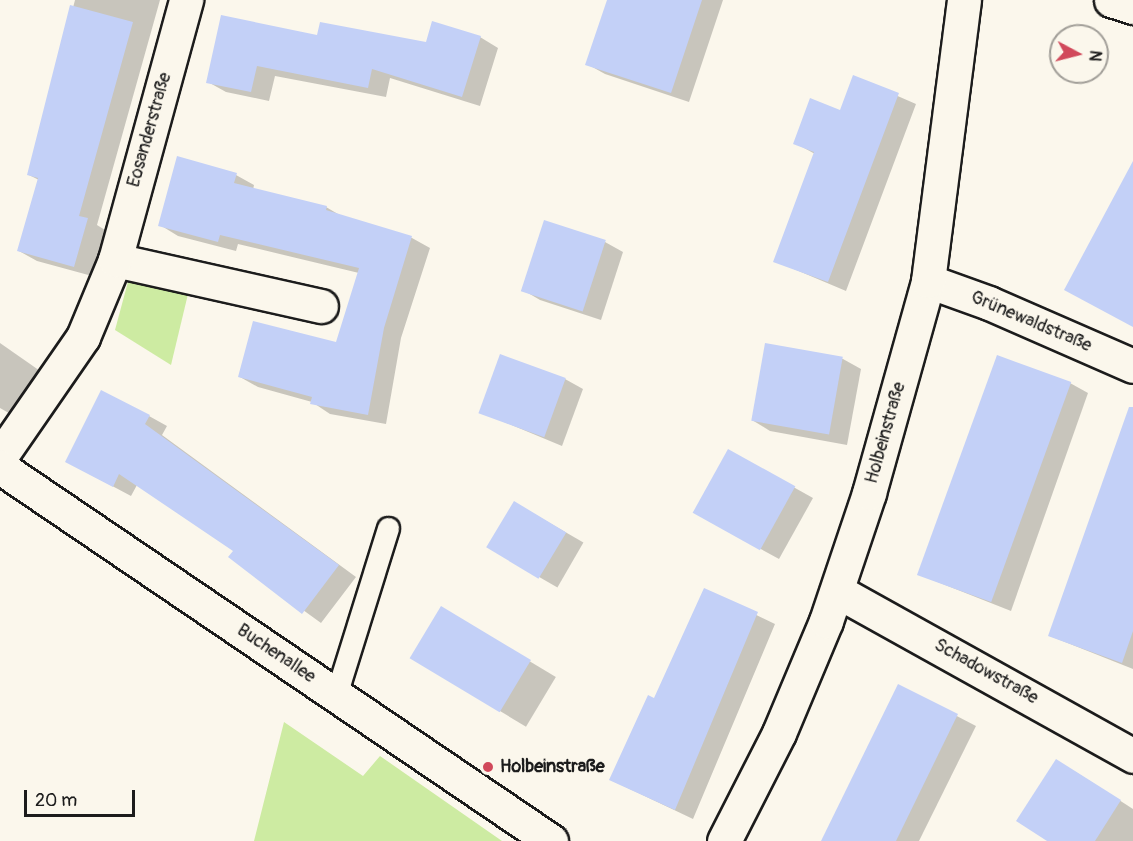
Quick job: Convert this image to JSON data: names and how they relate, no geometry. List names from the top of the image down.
{
  "streets": {
    "street": [
      "Eosanderstraße",
      "Grünewaldstraße",
      "Holbeinstraße",
      "Buchenallee",
      "Schadowstraße"
    ]
  },
  "crossings": [
    ["Grünewaldstraße", "Holbeinstraße"],
    ["Holbeinstraße", "Schadowstraße"]
  ],
  "places": ["Holbeinstraße"],
  "scale_bar": "20 m",
  "north": "right"
}
